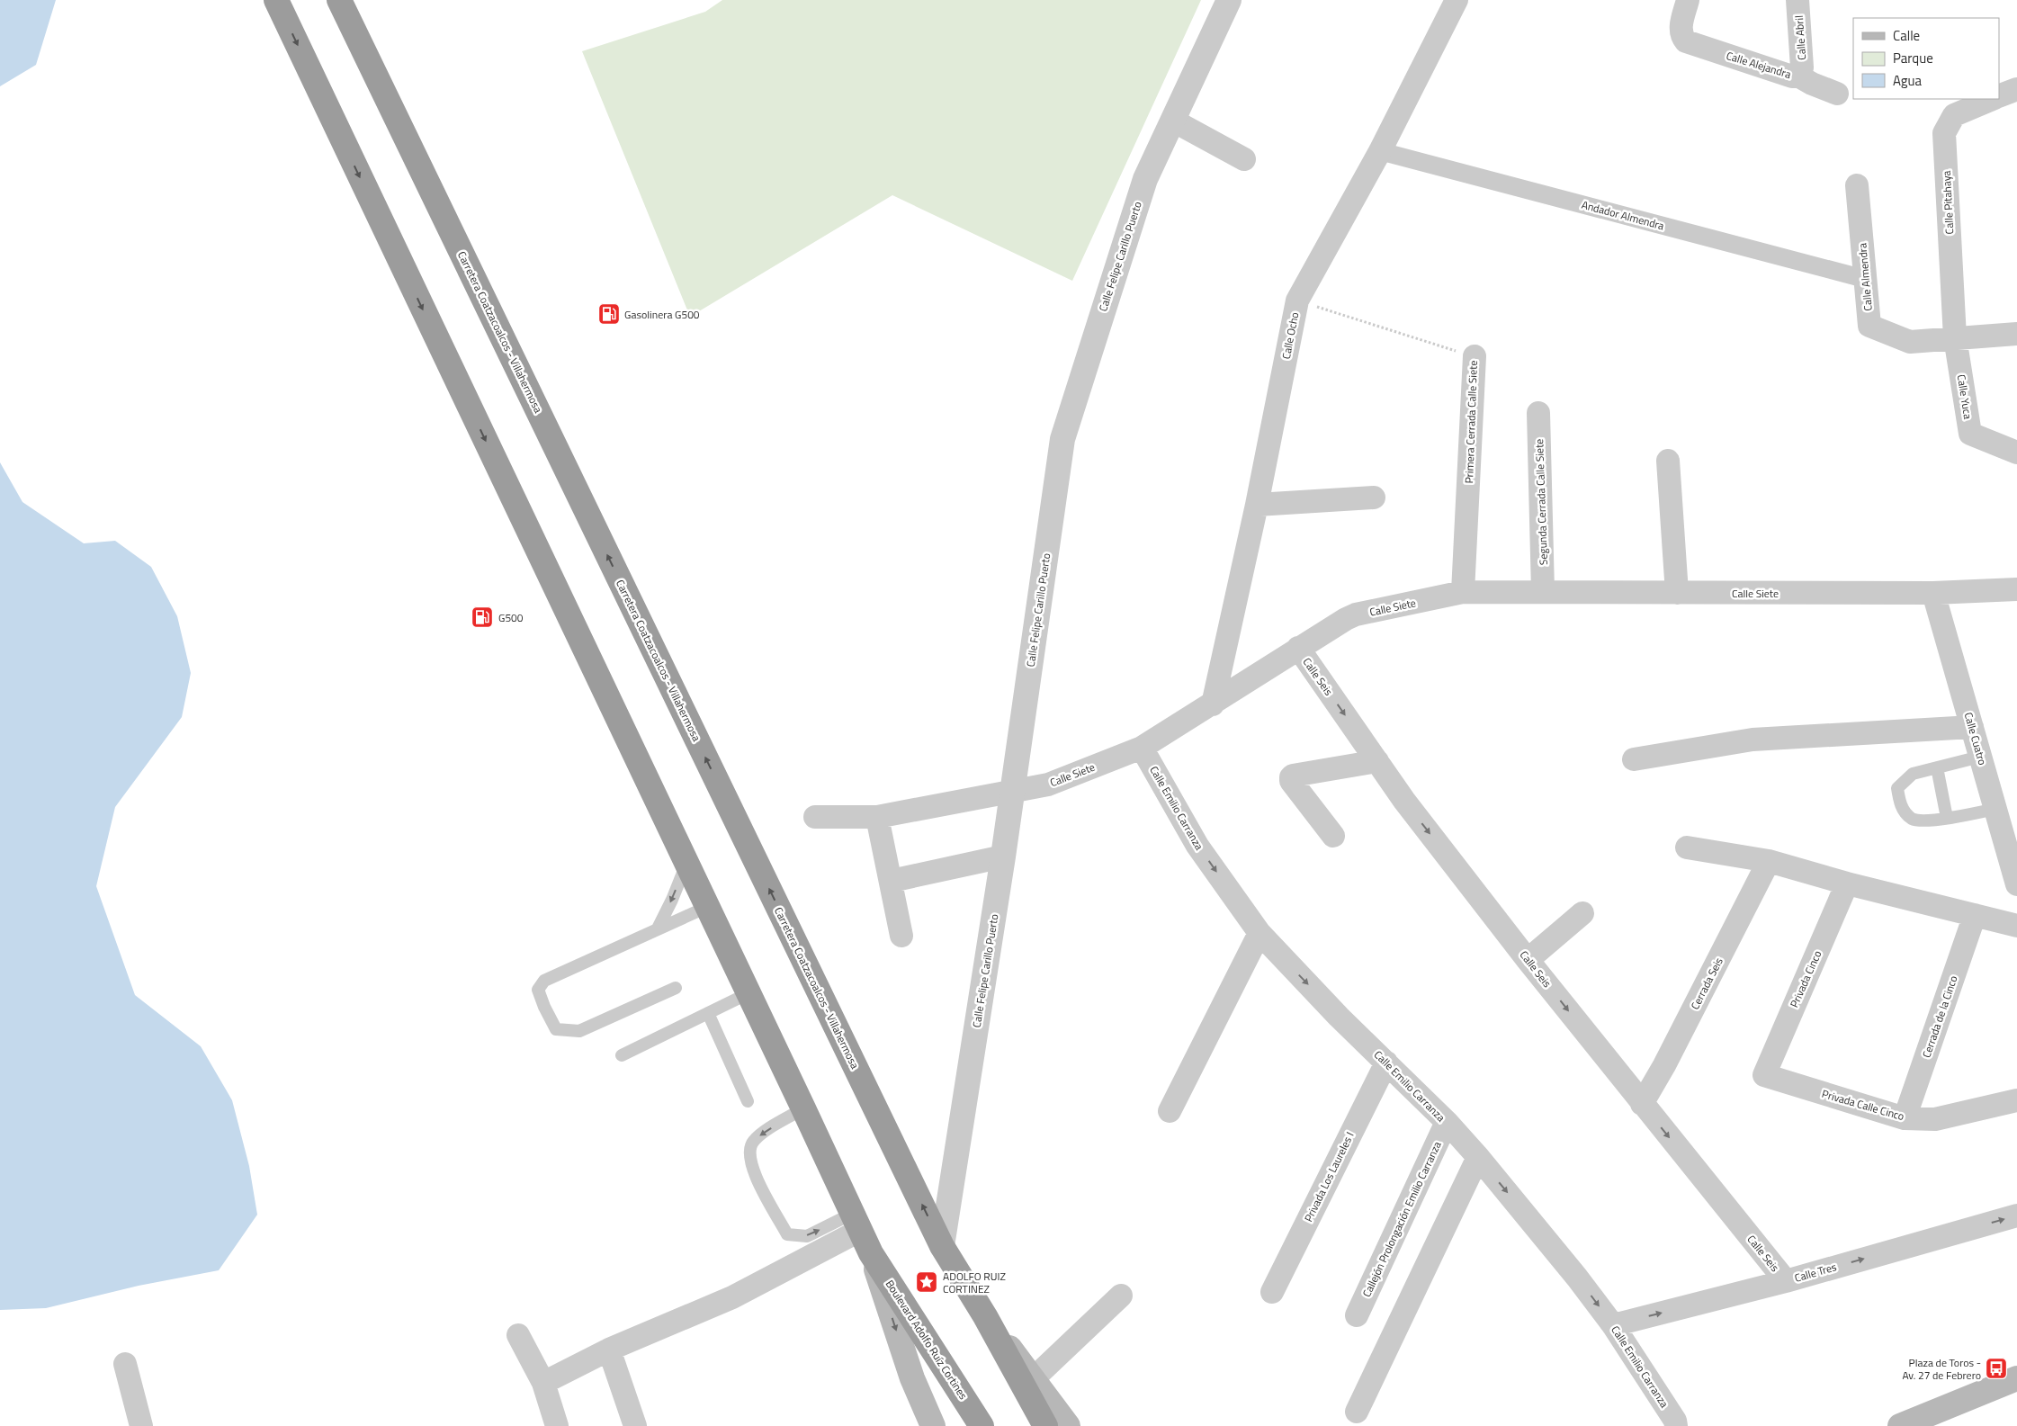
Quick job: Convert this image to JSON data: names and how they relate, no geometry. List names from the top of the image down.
{
  "streets": {
    "highway": ["Carretera Coatzacoalcos - Villahermosa", "Boulevard Adolfo Ruíz Cortines"],
    "street": [
      "Calle Abril",
      "Calle Alejandra",
      "Calle Pitahaya",
      "Andador Almendra",
      "Calle Felipe Carillo Puerto",
      "Calle Almendra",
      "Calle Ocho",
      "Calle Yuca",
      "Primera Cerrada Calle Siete",
      "Segunda Cerrada Calle Siete",
      "Calle Siete",
      "Calle Seis",
      "Calle Cuatro",
      "Calle Emilio Carranza",
      "Privada Cinco",
      "Cerrada Seis",
      "Cerrada de la Cinco",
      "Privada Calle Cinco",
      "Privada Los Laureles I",
      "Callejón Prolongación Emilio Carranza",
      "Calle Tres"
    ]
  },
  "crossings": [
    ["Calle Abril", "Calle Alejandra"],
    ["Calle Pitahaya", "Calle Almendra"],
    ["Calle Pitahaya", "Calle Yuca"],
    ["Andador Almendra", "Calle Almendra"],
    ["Andador Almendra", "Calle Ocho"],
    ["Calle Felipe Carillo Puerto", "Carretera Coatzacoalcos - Villahermosa"],
    ["Calle Felipe Carillo Puerto", "Calle Siete"],
    ["Calle Almendra", "Calle Yuca"],
    ["Calle Ocho", "Primera Cerrada Calle Siete"],
    ["Calle Ocho", "Calle Siete"],
    ["Primera Cerrada Calle Siete", "Calle Siete"],
    ["Segunda Cerrada Calle Siete", "Calle Siete"],
    ["Calle Siete", "Calle Seis"],
    ["Calle Siete", "Calle Cuatro"],
    ["Calle Siete", "Calle Emilio Carranza"],
    ["Calle Seis", "Cerrada Seis"],
    ["Calle Seis", "Calle Tres"],
    ["Calle Emilio Carranza", "Privada Los Laureles I"],
    ["Calle Emilio Carranza", "Callejón Prolongación Emilio Carranza"],
    ["Calle Emilio Carranza", "Calle Tres"],
    ["Privada Cinco", "Privada Calle Cinco"],
    ["Cerrada de la Cinco", "Privada Calle Cinco"]
  ],
  "one_way": ["Calle Seis", "Calle Emilio Carranza", "Calle Tres"],
  "places": {
    "fuel station": ["Gasolinera G500", "G500"],
    "place": ["ADOLFO RUIZ CORTINEZ"],
    "bus stop": ["Plaza de Toros - Av. 27 de Febrero"]
  },
  "legend": ["Calle", "Parque", "Agua"]
}
